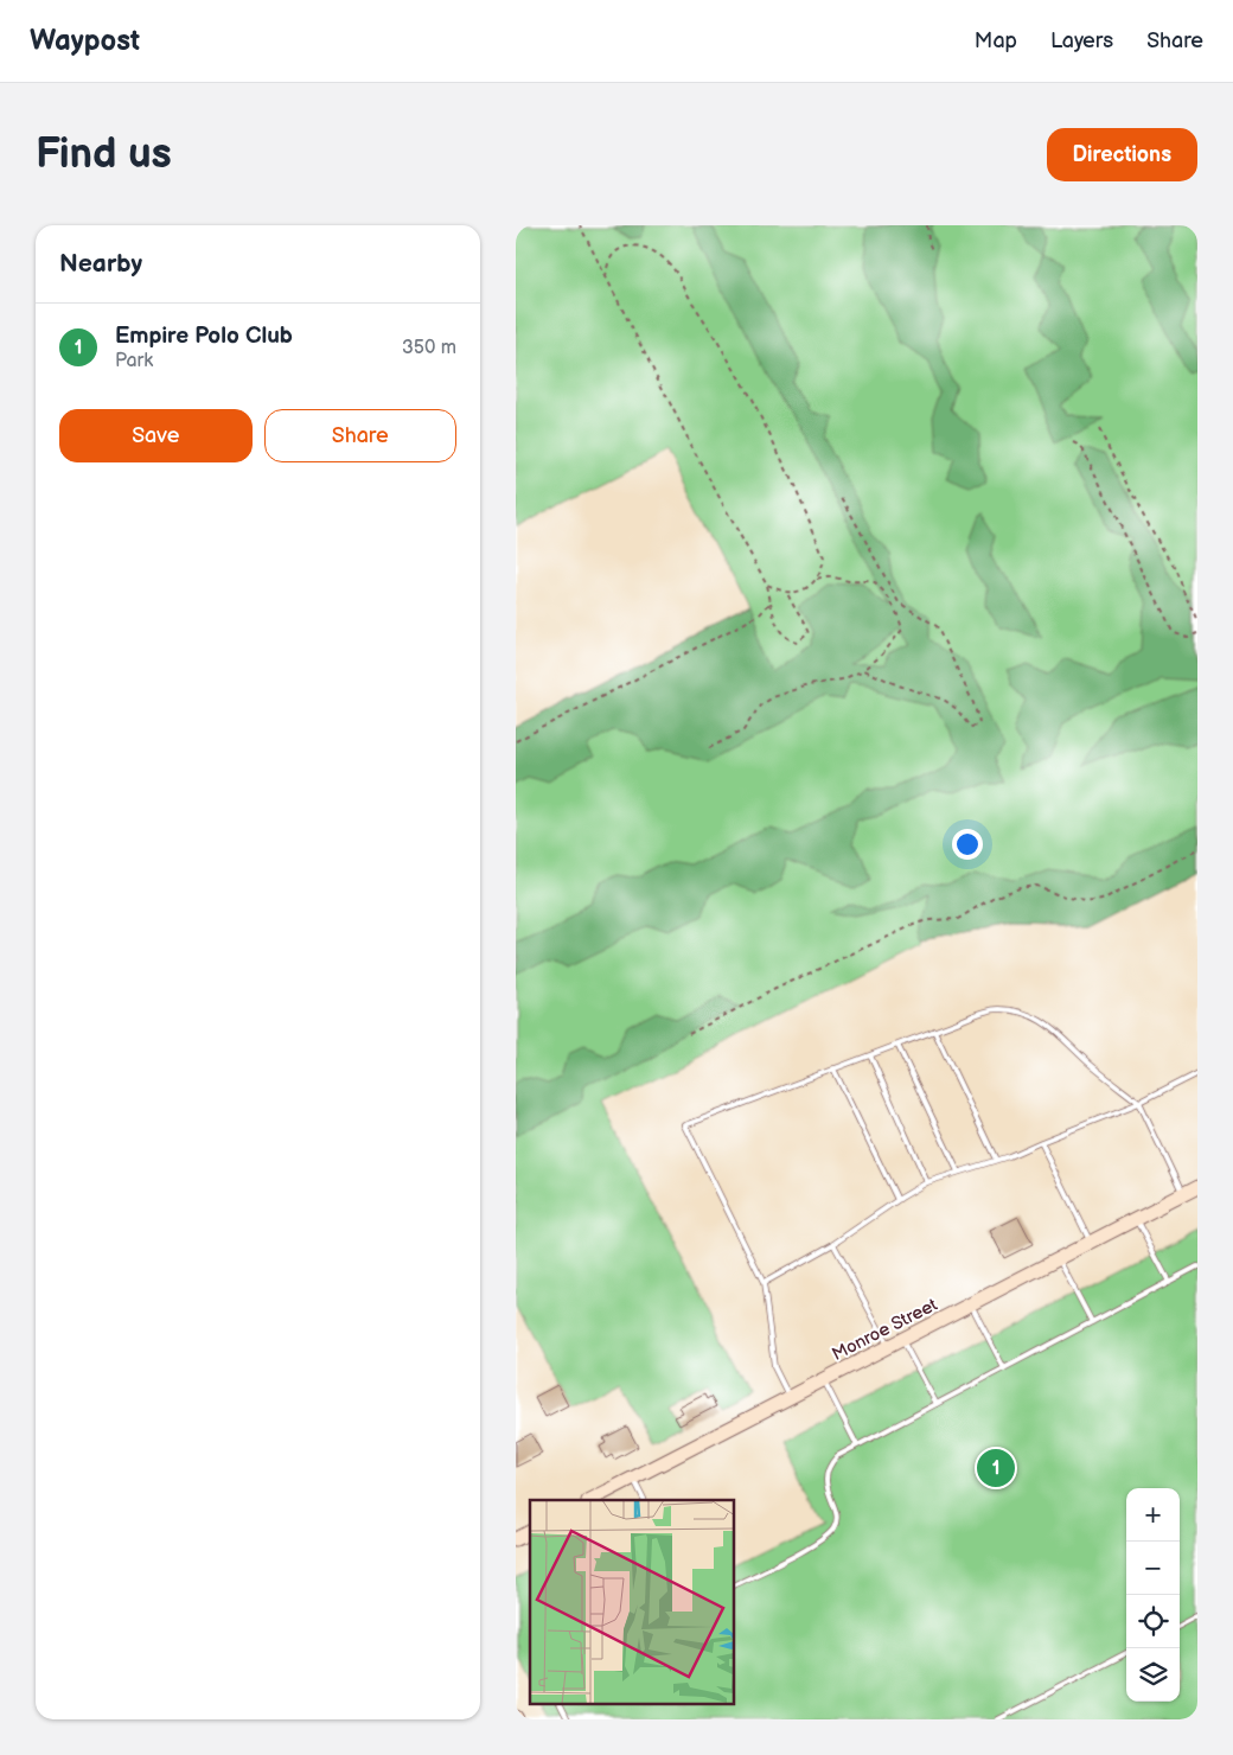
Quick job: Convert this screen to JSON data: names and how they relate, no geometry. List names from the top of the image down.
{
  "streets": {
    "main road": ["Monroe Street"]
  },
  "page": {
    "header": "Waypost",
    "nav": ["Map", "Layers", "Share"],
    "buttons": [
      "Directions",
      ["Save", "Share"]
    ],
    "title": "Find us",
    "heading": "Nearby",
    "list": [
      {
        "mark": "1",
        "name": "Empire Polo Club",
        "note": "Park",
        "value": "350 m"
      }
    ],
    "pins": "1",
    "map_buttons": ["+", "−"]
  }
}
